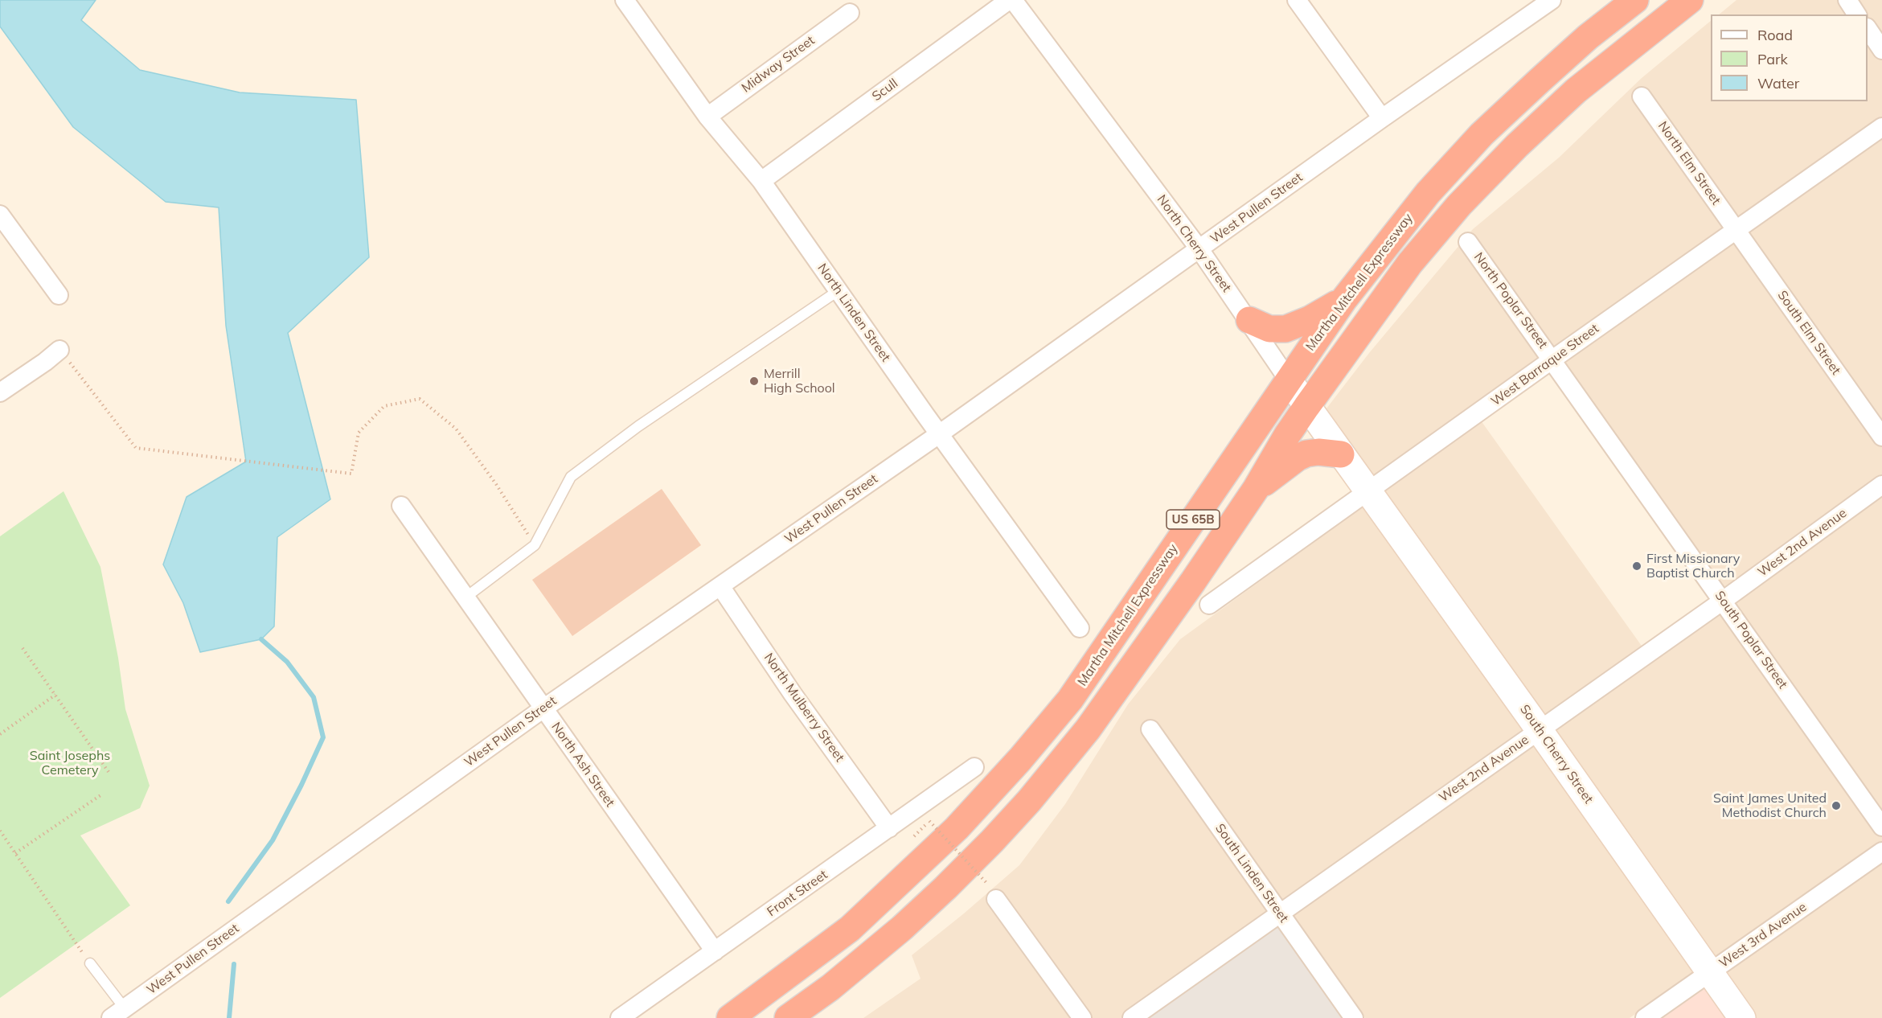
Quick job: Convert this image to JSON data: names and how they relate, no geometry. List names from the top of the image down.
{
  "streets": {
    "highway": ["Martha Mitchell Expressway", "US 65B"],
    "main road": ["North Cherry Street", "South Cherry Street"],
    "street": [
      "Midway Street",
      "Scull",
      "North Elm Street",
      "West Pullen Street",
      "North Poplar Street",
      "North Linden Street",
      "South Elm Street",
      "West Barraque Street",
      "West 2nd Avenue",
      "South Poplar Street",
      "North Mulberry Street",
      "North Ash Street",
      "South Linden Street",
      "Front Street",
      "West 3rd Avenue"
    ]
  },
  "crossings": [
    ["Midway Street", "North Linden Street"],
    ["Scull", "North Linden Street"],
    ["North Elm Street", "South Elm Street"],
    ["North Elm Street", "West Barraque Street"],
    ["West Pullen Street", "North Cherry Street"],
    ["West Pullen Street", "North Linden Street"],
    ["West Pullen Street", "North Mulberry Street"],
    ["West Pullen Street", "North Ash Street"],
    ["North Cherry Street", "Martha Mitchell Expressway"],
    ["North Cherry Street", "West Barraque Street"],
    ["North Cherry Street", "US 65B"],
    ["North Cherry Street", "South Cherry Street"],
    ["North Poplar Street", "West Barraque Street"],
    ["North Poplar Street", "South Poplar Street"],
    ["South Elm Street", "West Barraque Street"],
    ["West Barraque Street", "South Poplar Street"],
    ["West Barraque Street", "South Cherry Street"],
    ["West 2nd Avenue", "South Poplar Street"],
    ["West 2nd Avenue", "South Cherry Street"],
    ["West 2nd Avenue", "South Linden Street"],
    ["North Mulberry Street", "Front Street"],
    ["South Cherry Street", "West 3rd Avenue"],
    ["North Ash Street", "Front Street"]
  ],
  "parks": ["Saint Josephs Cemetery"],
  "places": ["Merrill High School", "First Missionary Baptist Church", "Saint James United Methodist Church"],
  "legend": ["Road", "Park", "Water"]
}
